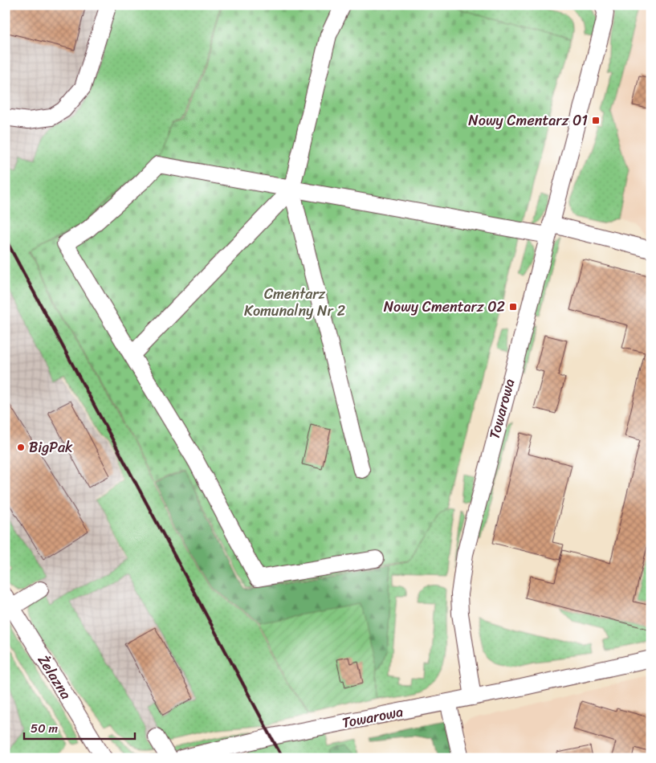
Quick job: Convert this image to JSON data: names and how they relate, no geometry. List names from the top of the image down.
{
  "streets": {
    "street": ["Towarowa", "Żelazna"]
  },
  "parks": ["Cmentarz Komunalny Nr 2"],
  "places": {
    "transit": ["Nowy Cmentarz 01", "Nowy Cmentarz 02"],
    "other": ["BigPak"]
  },
  "scale_bar": "50 m"
}
